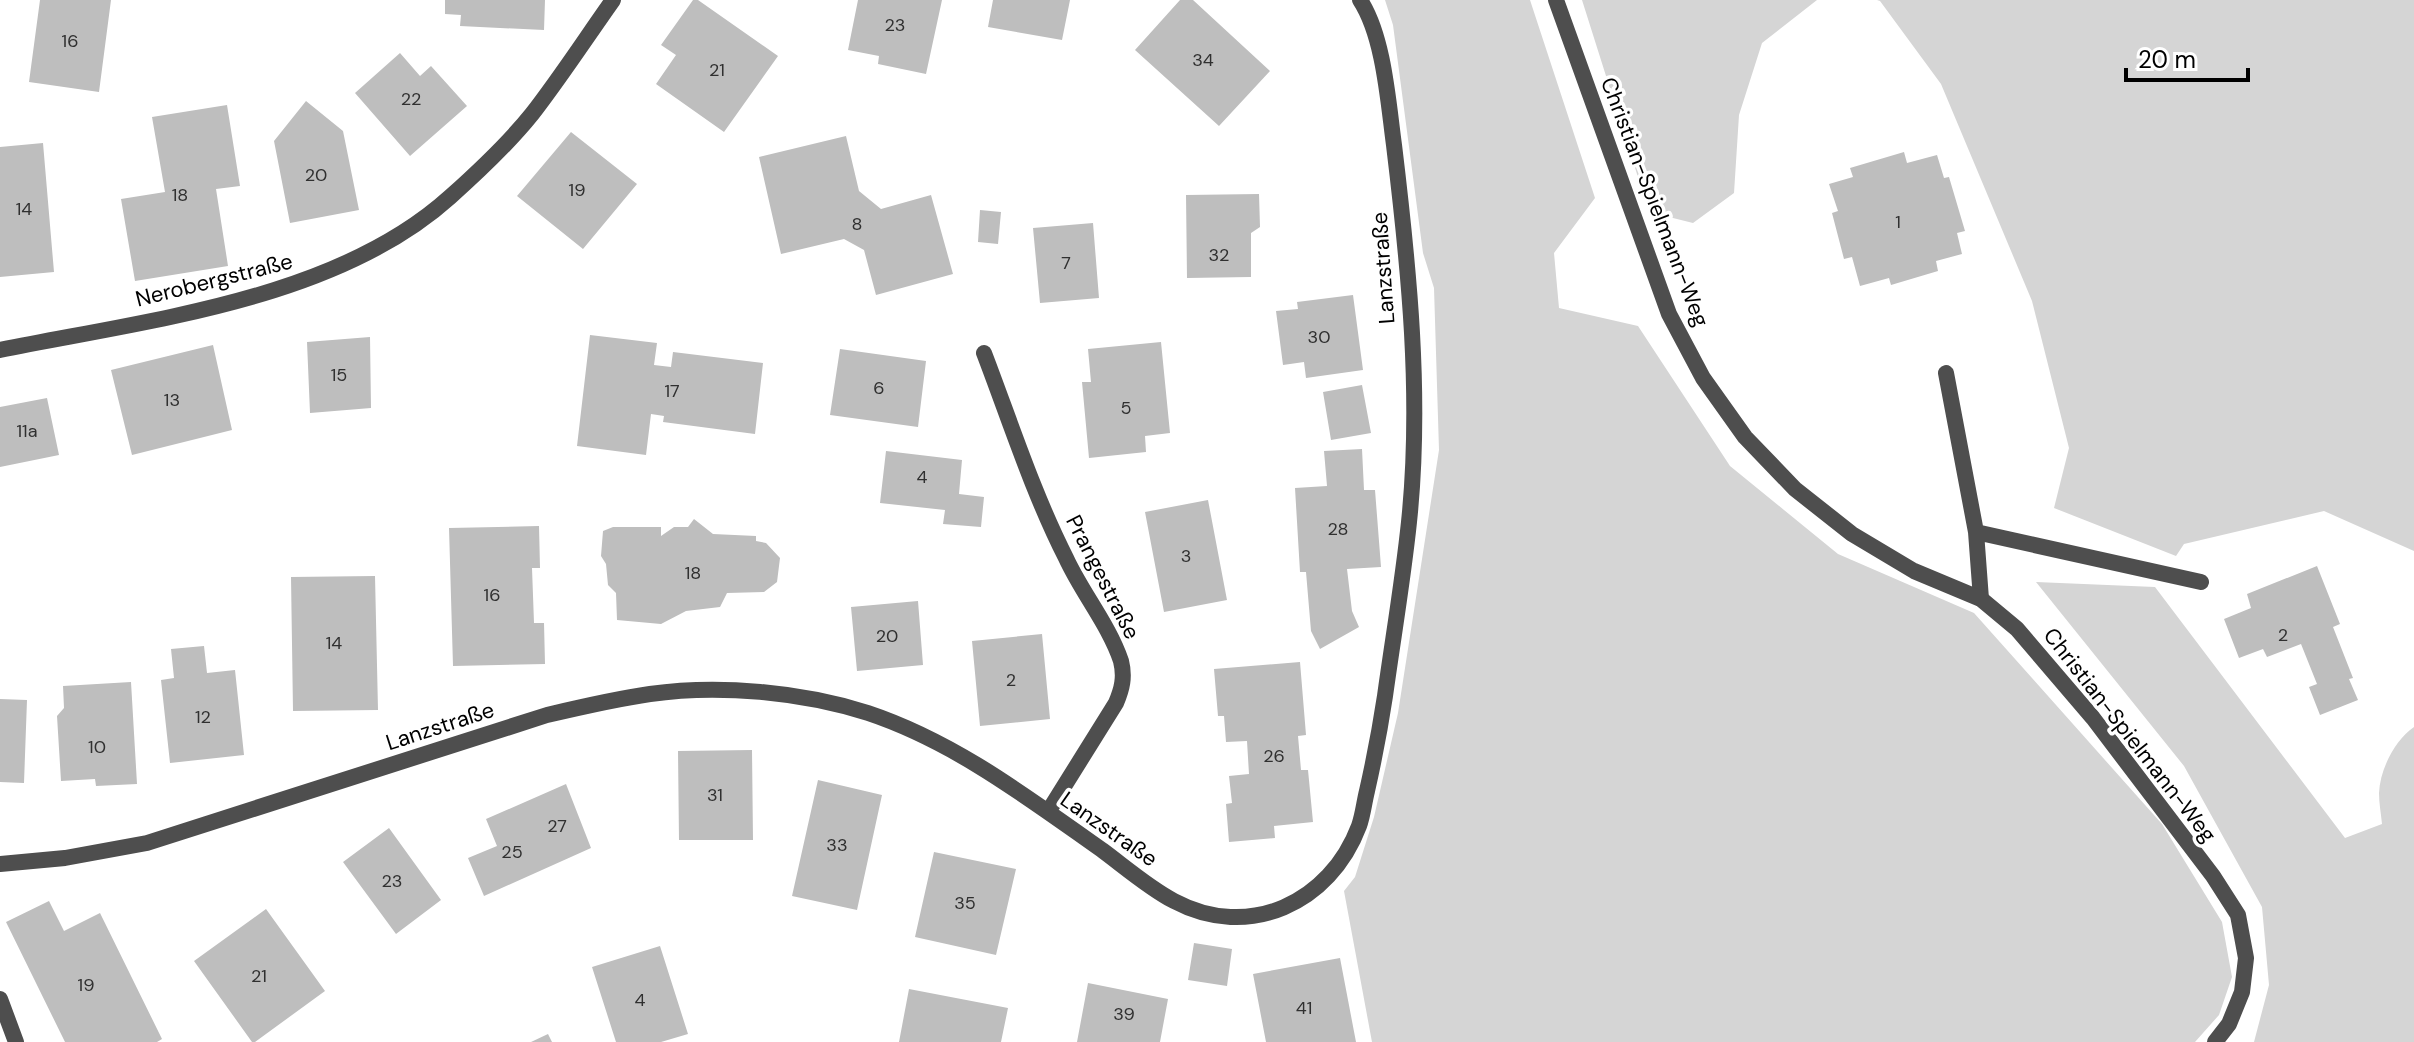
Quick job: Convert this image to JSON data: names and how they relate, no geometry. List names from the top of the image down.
{
  "streets": {
    "street": [
      "Christian-Spielmann-Weg",
      "Lanzstraße",
      "Nerobergstraße",
      "Prangestraße"
    ]
  },
  "crossings": [
    ["Lanzstraße", "Prangestraße"]
  ],
  "house_numbers": [
    "23",
    "16",
    "34",
    "21",
    "22",
    "20",
    "19",
    "18",
    "14",
    "1",
    "8",
    "32",
    "7",
    "30",
    "15",
    "6",
    "17",
    "13",
    "5",
    "11a",
    "4",
    "28",
    "3",
    "18",
    "16",
    "2",
    "20",
    "14",
    "2",
    "12",
    "10",
    "26",
    "31",
    "27",
    "33",
    "25",
    "23",
    "35",
    "21",
    "19",
    "4",
    "41",
    "39"
  ],
  "scale_bar": "20 m"
}
